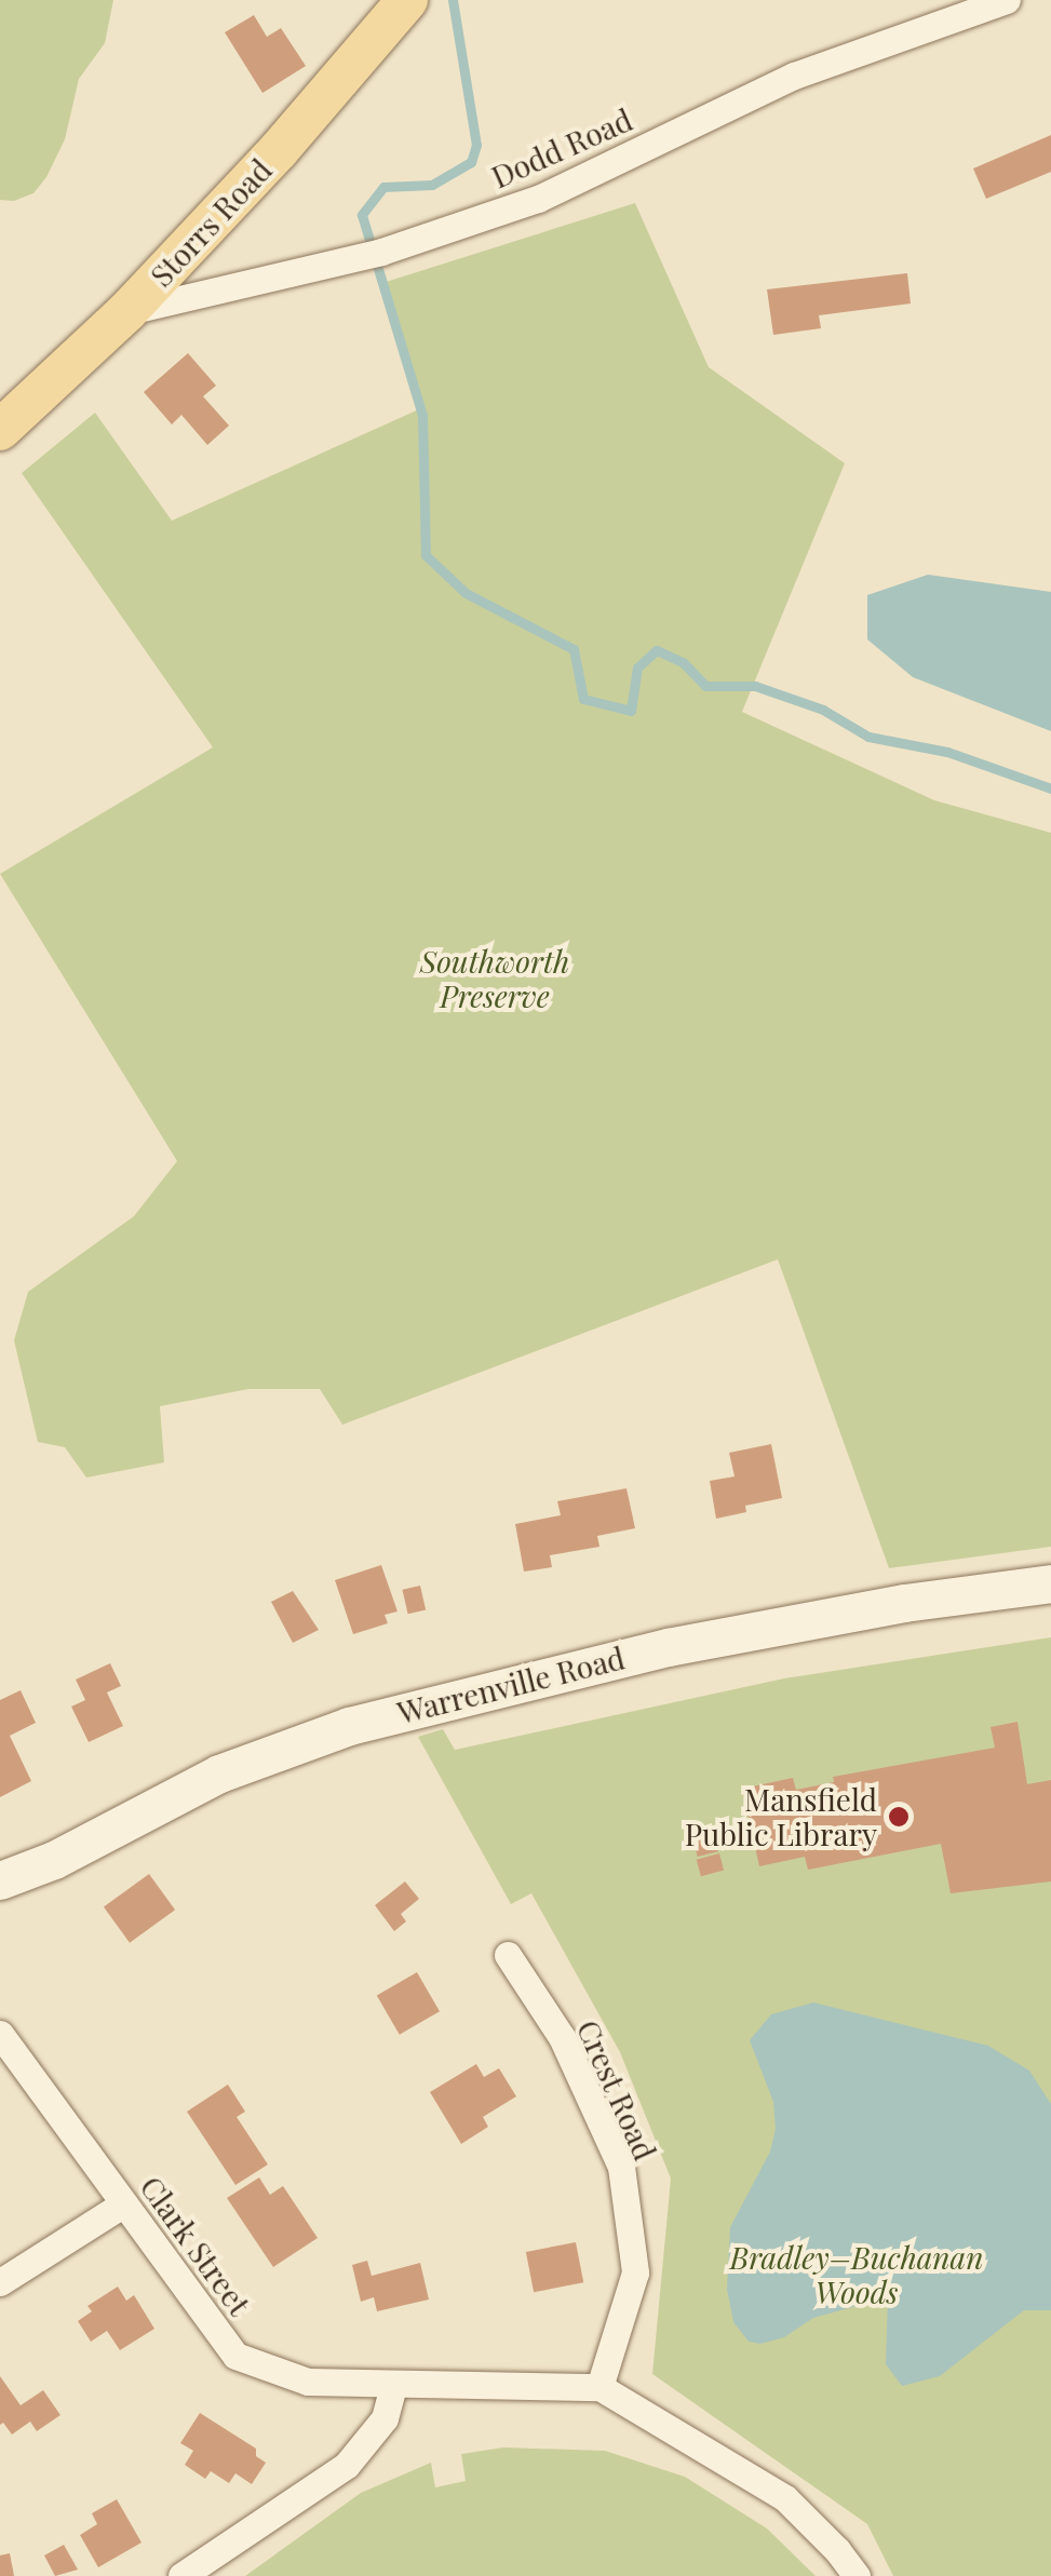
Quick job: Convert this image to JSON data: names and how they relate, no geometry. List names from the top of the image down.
{
  "streets": {
    "main road": ["Storrs Road", "Warrenville Road"],
    "street": ["Dodd Road", "Crest Road", "Clark Street"]
  },
  "crossings": [
    ["Dodd Road", "Storrs Road"],
    ["Crest Road", "Clark Street"]
  ],
  "parks": ["Southworth Preserve", "Bradley–Buchanan Woods"],
  "places": ["Mansfield Public Library"]
}
